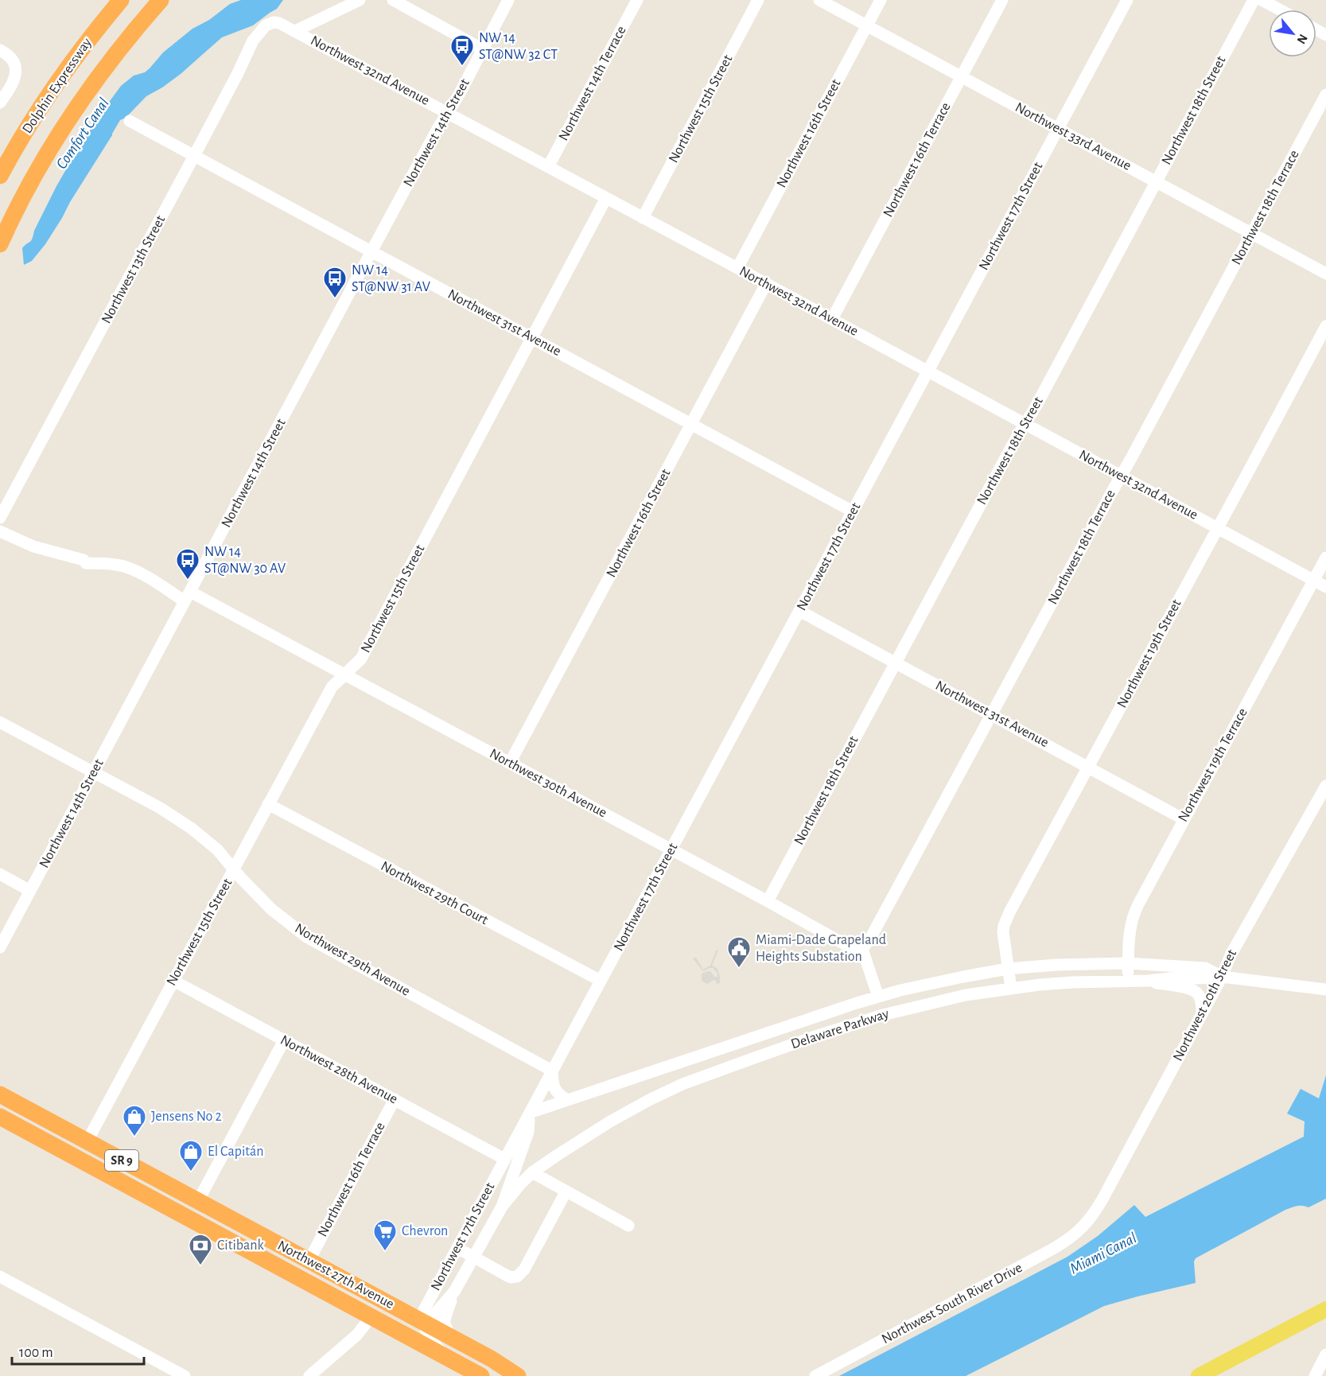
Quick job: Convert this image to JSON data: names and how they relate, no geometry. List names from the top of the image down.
{
  "streets": {
    "highway": ["Dolphin Expressway", "SR 9", "Northwest 27th Avenue"],
    "street": [
      "Northwest 32nd Avenue",
      "Northwest 14th Terrace",
      "Northwest 15th Street",
      "Northwest 18th Street",
      "Northwest 14th Street",
      "Northwest 16th Street",
      "Northwest 33rd Avenue",
      "Northwest 16th Terrace",
      "Northwest 18th Terrace",
      "Northwest 17th Street",
      "Northwest 13th Street",
      "Northwest 31st Avenue",
      "Northwest 19th Street",
      "Northwest 19th Terrace",
      "Northwest 30th Avenue",
      "Northwest 29th Court",
      "Northwest 29th Avenue",
      "Northwest 20th Street",
      "Delaware Parkway",
      "Northwest 28th Avenue",
      "Northwest South River Drive"
    ]
  },
  "crossings": [
    ["Northwest 32nd Avenue", "Northwest 14th Terrace"],
    ["Northwest 32nd Avenue", "Northwest 15th Street"],
    ["Northwest 32nd Avenue", "Northwest 18th Street"],
    ["Northwest 32nd Avenue", "Northwest 14th Street"],
    ["Northwest 32nd Avenue", "Northwest 16th Street"],
    ["Northwest 32nd Avenue", "Northwest 16th Terrace"],
    ["Northwest 32nd Avenue", "Northwest 18th Terrace"],
    ["Northwest 32nd Avenue", "Northwest 17th Street"],
    ["Northwest 32nd Avenue", "Northwest 13th Street"],
    ["Northwest 32nd Avenue", "Northwest 19th Street"],
    ["Northwest 32nd Avenue", "Northwest 19th Terrace"],
    ["Northwest 15th Street", "Northwest 31st Avenue"],
    ["Northwest 15th Street", "Northwest 30th Avenue"],
    ["Northwest 15th Street", "Northwest 29th Court"],
    ["Northwest 15th Street", "Northwest 29th Avenue"],
    ["Northwest 15th Street", "Northwest 28th Avenue"],
    ["Northwest 15th Street", "Northwest 27th Avenue"],
    ["Northwest 18th Street", "Northwest 33rd Avenue"],
    ["Northwest 18th Street", "Northwest 31st Avenue"],
    ["Northwest 18th Street", "Northwest 30th Avenue"],
    ["Northwest 14th Street", "Northwest 31st Avenue"],
    ["Northwest 14th Street", "Northwest 30th Avenue"],
    ["Northwest 14th Street", "Northwest 29th Avenue"],
    ["Northwest 16th Street", "Northwest 33rd Avenue"],
    ["Northwest 16th Street", "Northwest 31st Avenue"],
    ["Northwest 16th Street", "Northwest 30th Avenue"],
    ["Northwest 33rd Avenue", "Northwest 16th Terrace"],
    ["Northwest 33rd Avenue", "Northwest 18th Terrace"],
    ["Northwest 33rd Avenue", "Northwest 17th Street"],
    ["Northwest 16th Terrace", "Northwest 28th Avenue"],
    ["Northwest 16th Terrace", "Northwest 27th Avenue"],
    ["Northwest 18th Terrace", "Northwest 31st Avenue"],
    ["Northwest 18th Terrace", "Northwest 30th Avenue"],
    ["Northwest 17th Street", "Northwest 31st Avenue"],
    ["Northwest 17th Street", "Northwest 30th Avenue"],
    ["Northwest 17th Street", "Northwest 29th Court"],
    ["Northwest 17th Street", "Northwest 29th Avenue"],
    ["Northwest 17th Street", "Delaware Parkway"],
    ["Northwest 17th Street", "Northwest 28th Avenue"],
    ["Northwest 17th Street", "Northwest 27th Avenue"],
    ["Northwest 13th Street", "Northwest 31st Avenue"],
    ["Northwest 31st Avenue", "Northwest 19th Street"],
    ["Northwest 31st Avenue", "Northwest 19th Terrace"],
    ["Northwest 19th Street", "Delaware Parkway"],
    ["Northwest 19th Terrace", "Delaware Parkway"],
    ["Northwest 20th Street", "Delaware Parkway"],
    ["Northwest 20th Street", "Northwest South River Drive"]
  ],
  "water": ["Comfort Canal", "Miami Canal"],
  "places": {
    "bus stop": ["NW 14 ST@NW 32 CT", "NW 14 ST@NW 31 AV", "NW 14 ST@NW 30 AV"],
    "public building": ["Miami-Dade Grapeland Heights Substation"],
    "shop": ["Jensens No 2", "El Capitán"],
    "supermarket": ["Chevron"],
    "bank": ["Citibank"]
  },
  "scale_bar": "100 m",
  "north": "bottom right"
}
